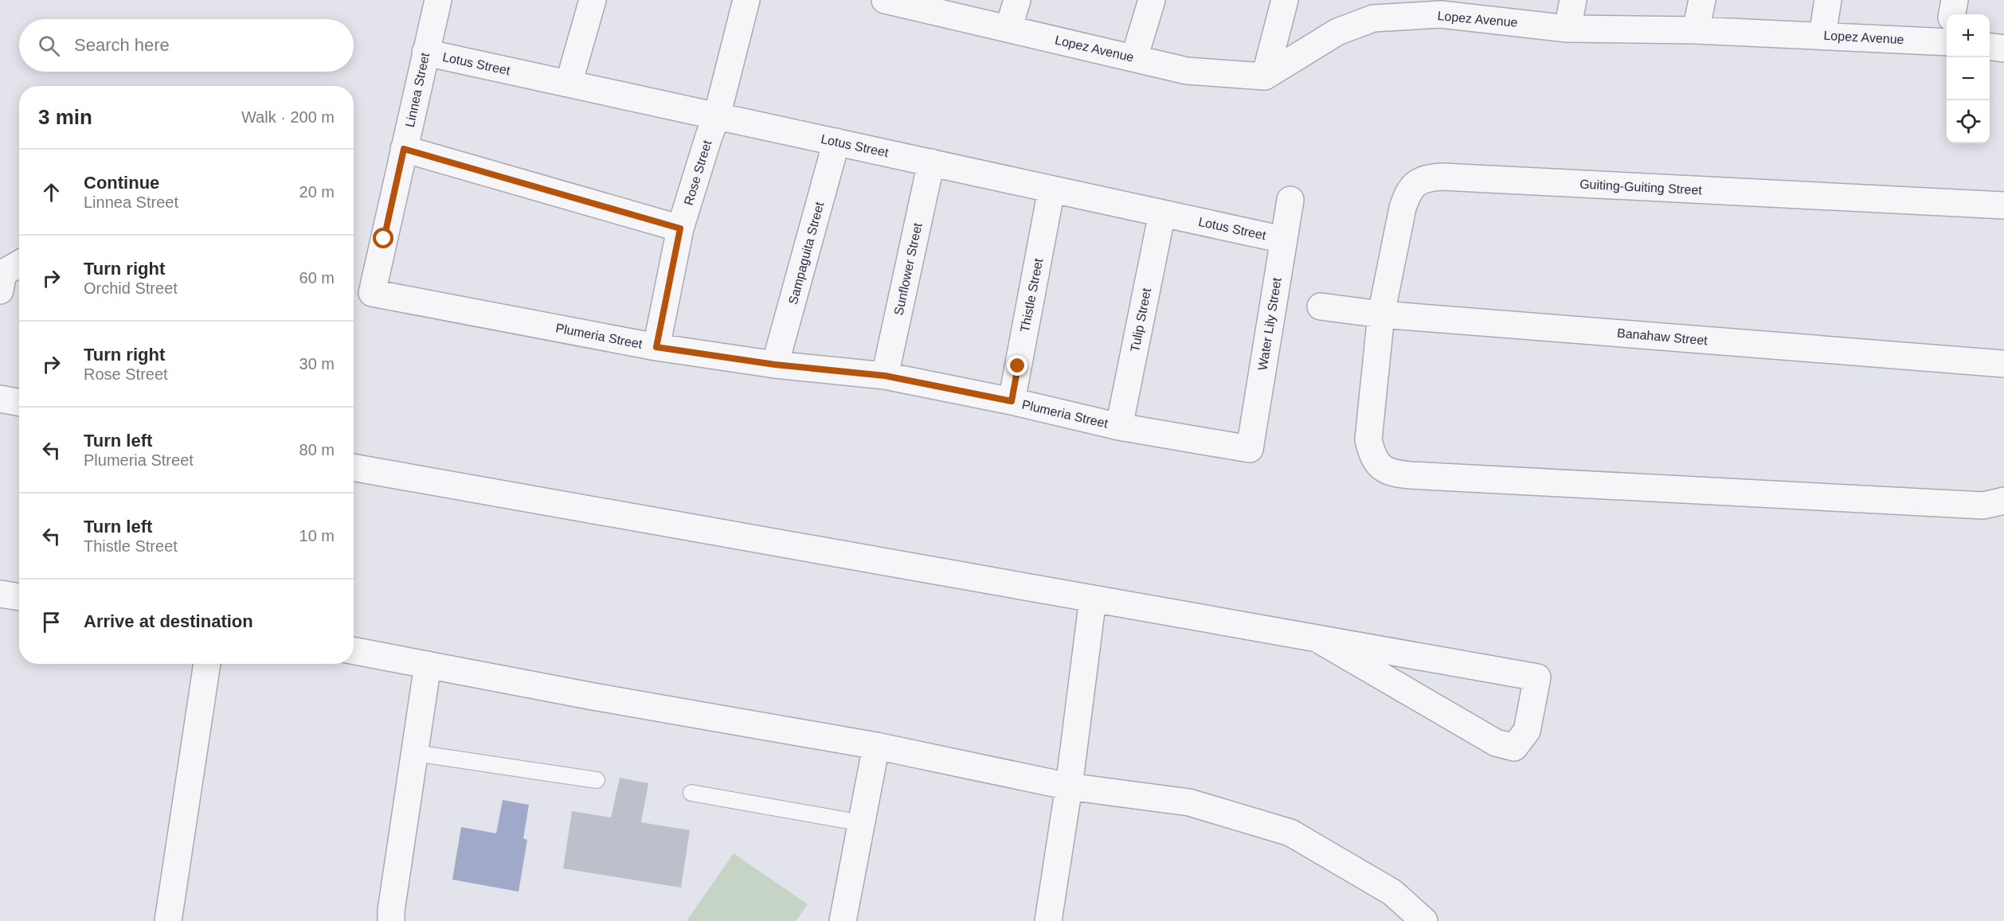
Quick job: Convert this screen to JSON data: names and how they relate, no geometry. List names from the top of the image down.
{
  "streets": {
    "street": [
      "Lopez Avenue",
      "Lotus Street",
      "Linnea Street",
      "Rose Street",
      "Guiting-Guiting Street",
      "Sampaguita Street",
      "Sunflower Street",
      "Thistle Street",
      "Tulip Street",
      "Water Lily Street",
      "Plumeria Street",
      "Banahaw Street"
    ]
  },
  "crossings": [
    ["Lotus Street", "Linnea Street"],
    ["Lotus Street", "Rose Street"],
    ["Lotus Street", "Sampaguita Street"],
    ["Lotus Street", "Sunflower Street"],
    ["Lotus Street", "Thistle Street"],
    ["Lotus Street", "Tulip Street"],
    ["Lotus Street", "Water Lily Street"],
    ["Linnea Street", "Plumeria Street"],
    ["Rose Street", "Plumeria Street"],
    ["Guiting-Guiting Street", "Banahaw Street"],
    ["Sampaguita Street", "Plumeria Street"],
    ["Sunflower Street", "Plumeria Street"],
    ["Thistle Street", "Plumeria Street"],
    ["Tulip Street", "Plumeria Street"],
    ["Water Lily Street", "Plumeria Street"]
  ],
  "page": {
    "map_buttons": ["+", "−"],
    "search": "Search here",
    "heading": ["3 min", "Walk · 200 m"],
    "list": [
      ["Continue", "Linnea Street", "20 m"],
      ["Turn right", "Orchid Street", "60 m"],
      ["Turn right", "Rose Street", "30 m"],
      ["Turn left", "Plumeria Street", "80 m"],
      ["Turn left", "Thistle Street", "10 m"],
      "Arrive at destination"
    ]
  }
}
